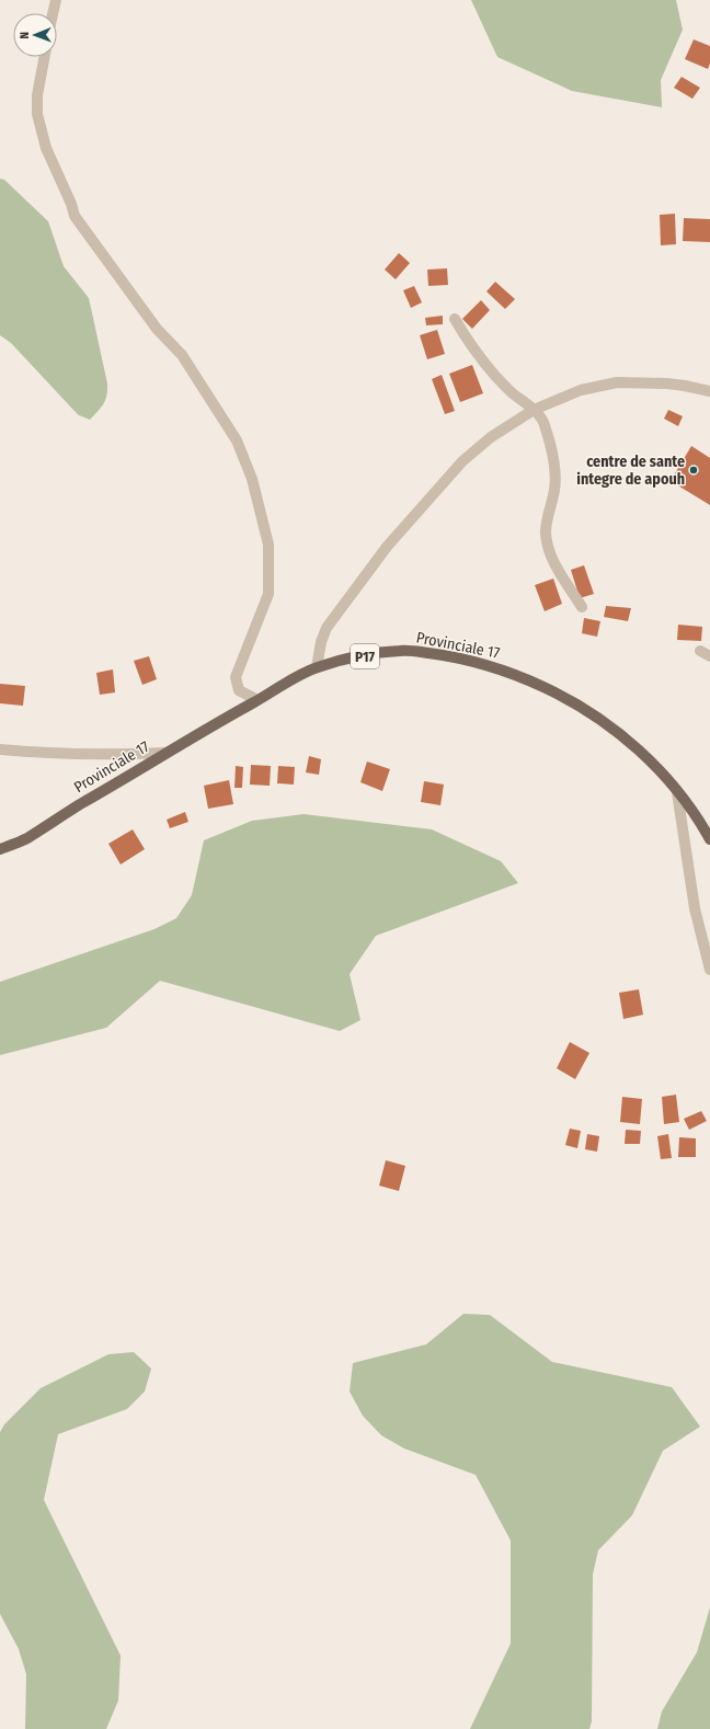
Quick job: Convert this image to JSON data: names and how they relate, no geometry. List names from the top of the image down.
{
  "streets": {
    "main road": ["Provinciale 17", "P17"]
  },
  "places": ["centre de sante integre de apouh"],
  "north": "left"
}
